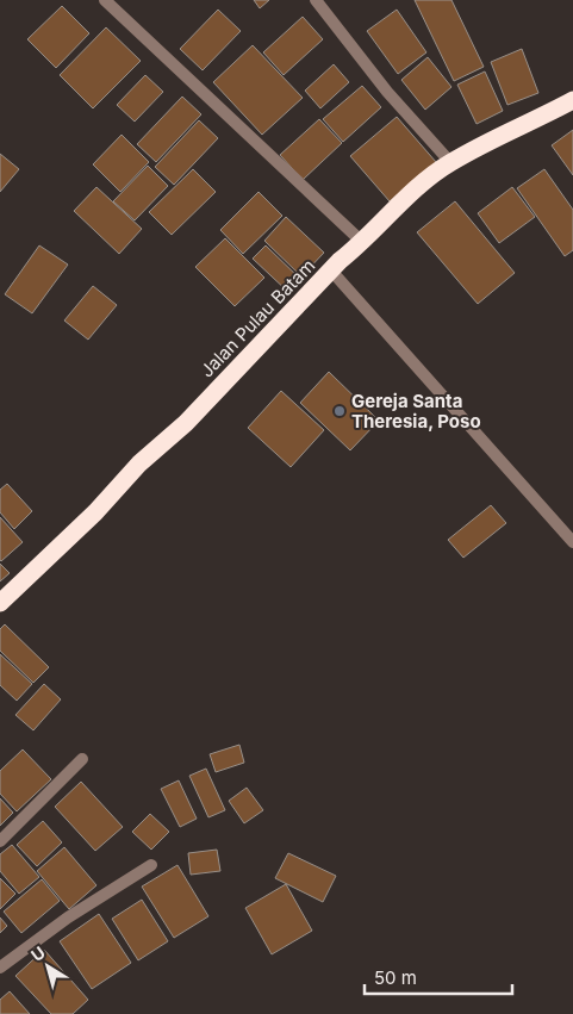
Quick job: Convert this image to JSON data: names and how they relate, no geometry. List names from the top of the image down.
{
  "streets": {
    "highway": ["Jalan Pulau Batam"]
  },
  "places": ["Gereja Santa Theresia, Poso"],
  "scale_bar": "50 m",
  "north": "top left"
}
